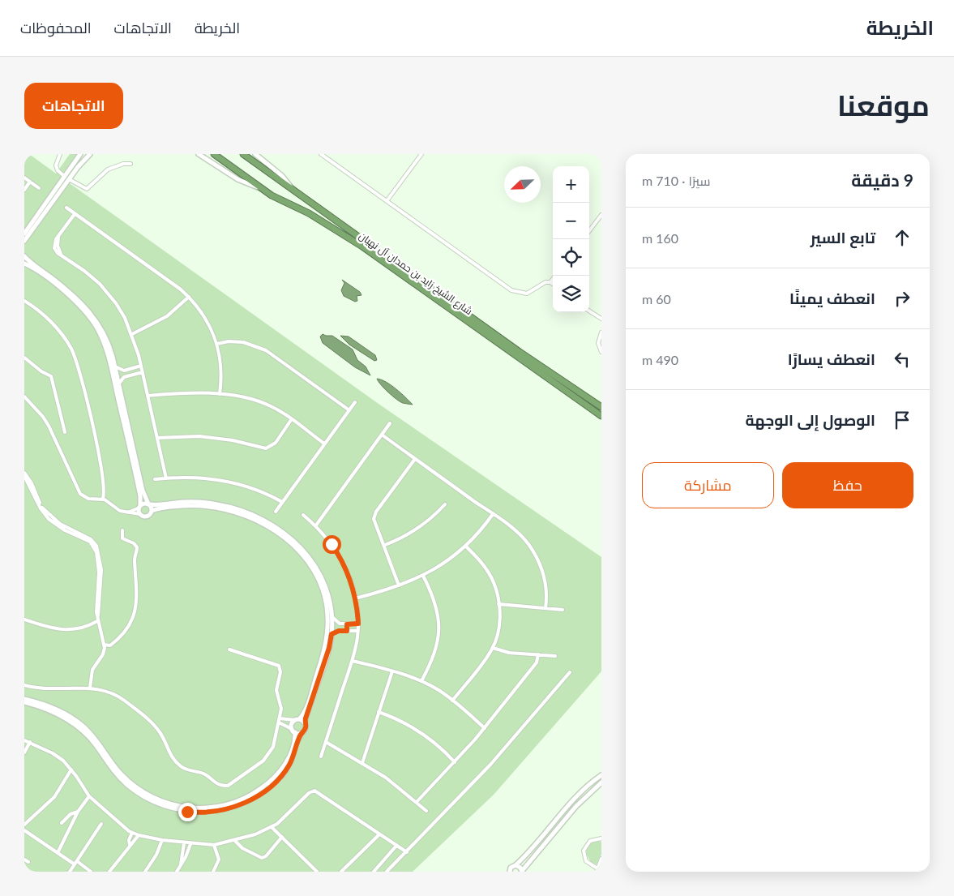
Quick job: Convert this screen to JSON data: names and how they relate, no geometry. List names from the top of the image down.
{
  "streets": {
    "highway": ["شارع الشيخ زايد بن حمدان آل نهيان"]
  },
  "north": "bottom left",
  "page": {
    "header": "الخريطة",
    "nav": ["الخريطة", "الاتجاهات", "المحفوظات"],
    "title": "موقعنا",
    "buttons": [
      "الاتجاهات",
      ["حفظ", "مشاركة"]
    ],
    "heading": ["9 دقيقة", "سيرًا · 710 m"],
    "map_buttons": ["+", "−"],
    "list": [
      ["تابع السير", "160 m"],
      ["انعطف يمينًا", "60 m"],
      ["انعطف يسارًا", "490 m"],
      "الوصول إلى الوجهة"
    ]
  }
}
